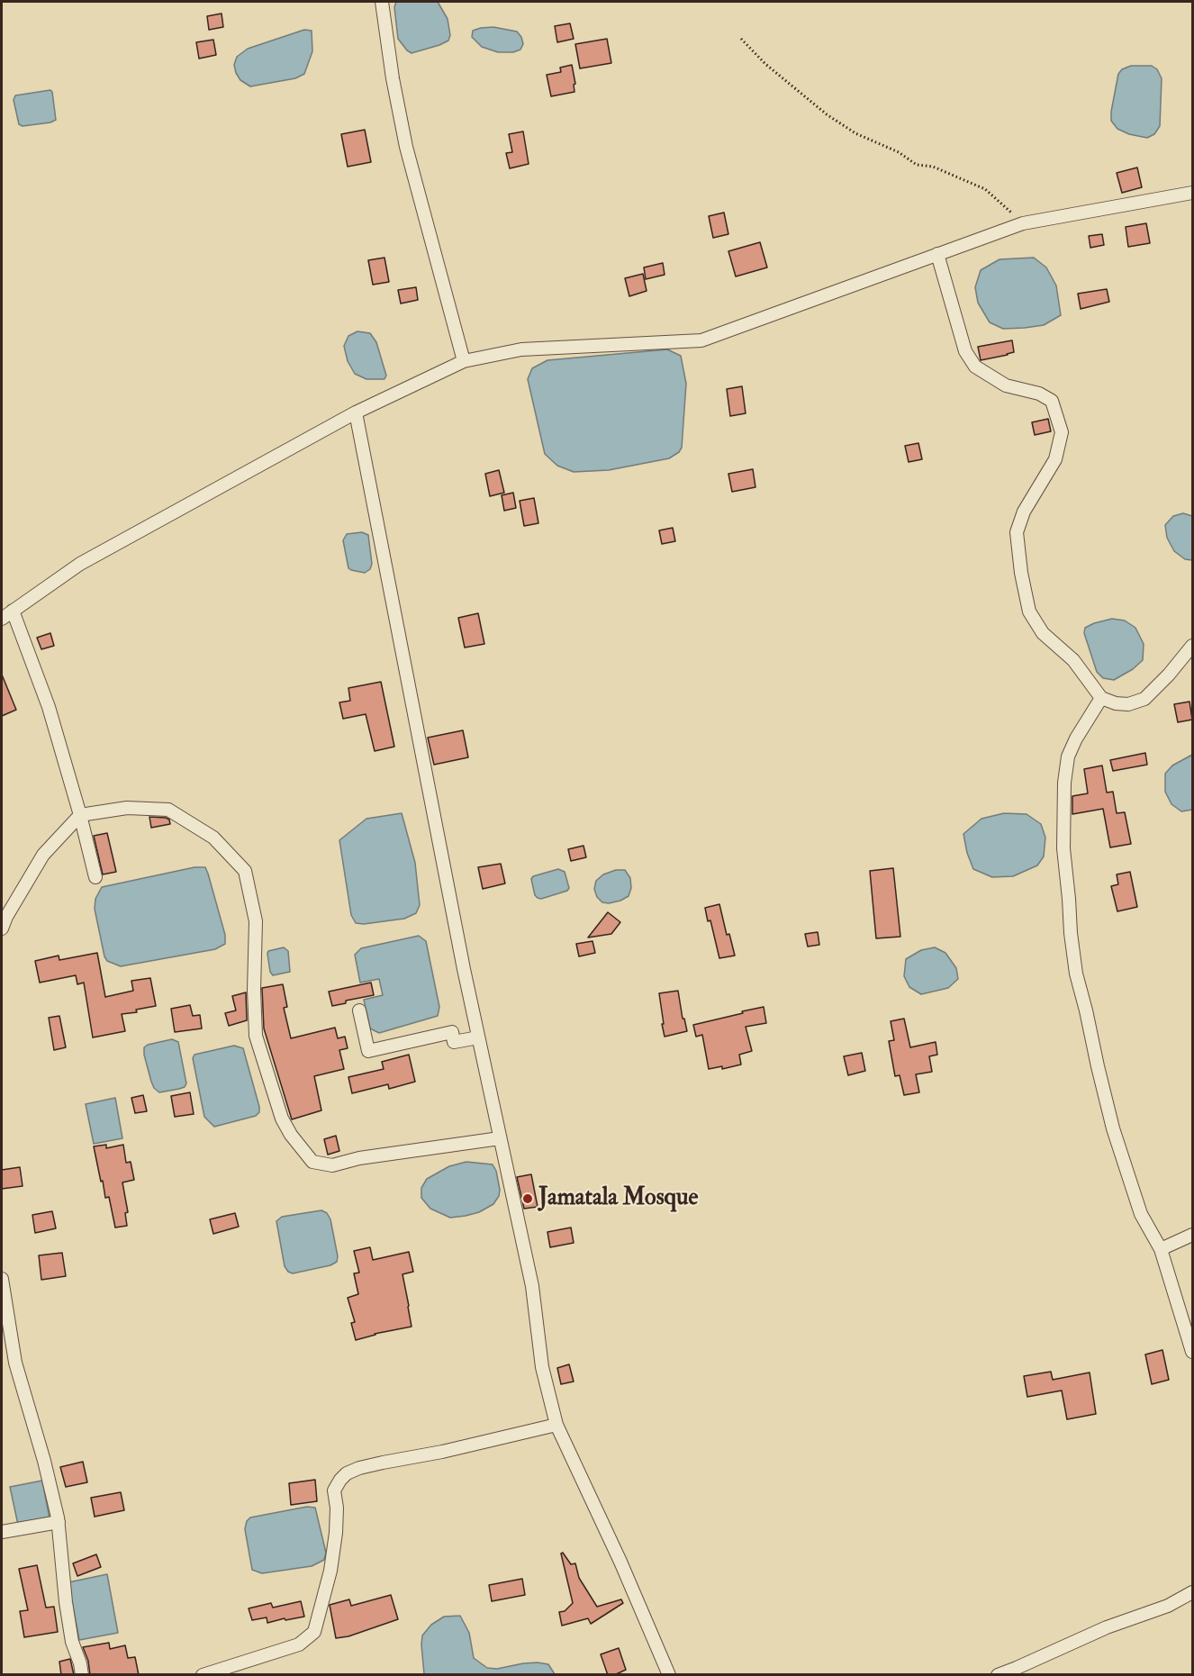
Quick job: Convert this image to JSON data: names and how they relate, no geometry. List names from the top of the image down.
{
  "places": ["Jamatala Mosque"]
}
